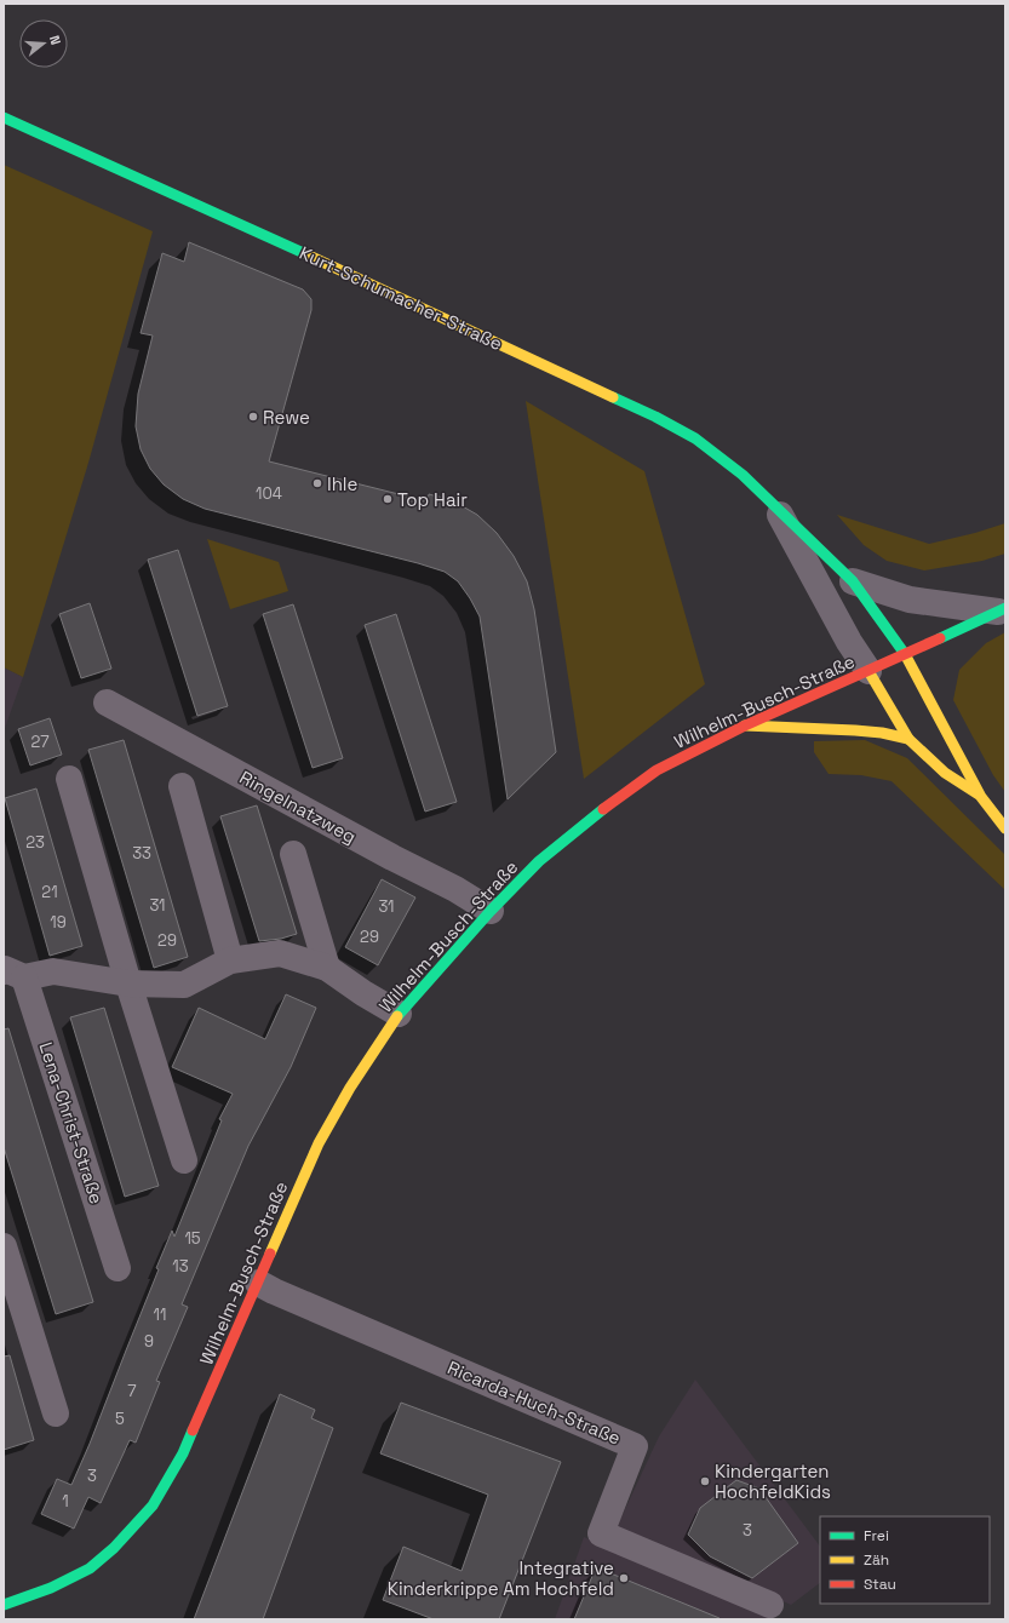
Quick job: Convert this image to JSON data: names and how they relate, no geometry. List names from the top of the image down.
{
  "streets": {
    "main road": ["Kurt-Schumacher-Straße", "Wilhelm-Busch-Straße"],
    "street": ["Ringelnatzweg", "Lena-Christ-Straße", "Ricarda-Huch-Straße"]
  },
  "crossings": [
    ["Kurt-Schumacher-Straße", "Wilhelm-Busch-Straße"],
    ["Wilhelm-Busch-Straße", "Ringelnatzweg"],
    ["Wilhelm-Busch-Straße", "Lena-Christ-Straße"],
    ["Wilhelm-Busch-Straße", "Ricarda-Huch-Straße"]
  ],
  "places": [
    "Rewe",
    "Ihle",
    "Top Hair",
    "Kindergarten HochfeldKids",
    "Integrative Kinderkrippe Am Hochfeld"
  ],
  "house_numbers": [
    "104",
    "27",
    "23",
    "33",
    "21",
    "31",
    "31",
    "19",
    "29",
    "29",
    "15",
    "13",
    "11",
    "9",
    "7",
    "5",
    "3",
    "1",
    "3"
  ],
  "legend": ["Frei", "Zäh", "Stau"],
  "north": "right"
}
